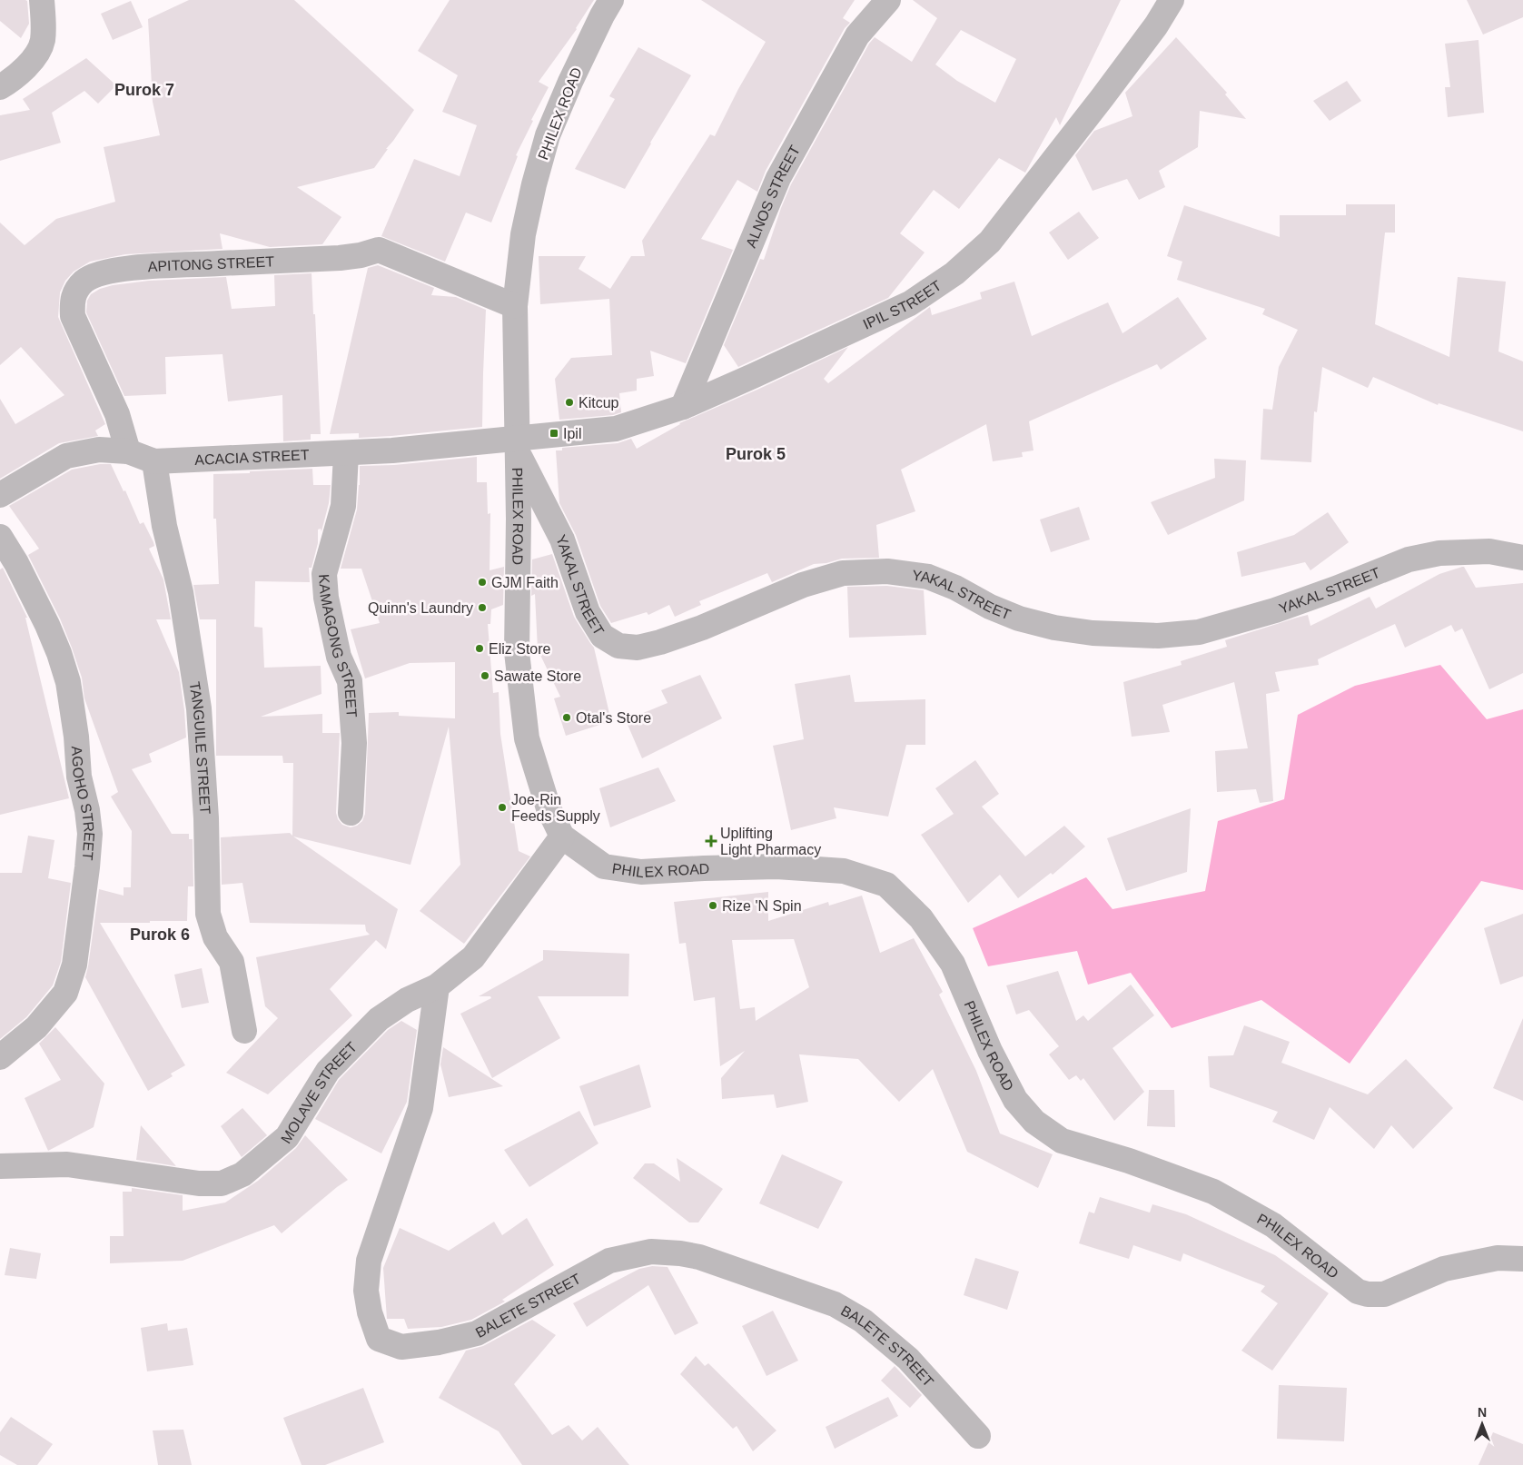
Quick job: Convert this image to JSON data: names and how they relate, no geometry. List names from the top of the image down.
{
  "streets": {
    "street": [
      "PHILEX ROAD",
      "ALNOS STREET",
      "APITONG STREET",
      "IPIL STREET",
      "ACACIA STREET",
      "YAKAL STREET",
      "KAMAGONG STREET",
      "TANGUILE STREET",
      "AGOHO STREET",
      "MOLAVE STREET",
      "BALETE STREET"
    ]
  },
  "crossings": [
    ["PHILEX ROAD", "APITONG STREET"],
    ["PHILEX ROAD", "IPIL STREET"],
    ["PHILEX ROAD", "ACACIA STREET"],
    ["PHILEX ROAD", "YAKAL STREET"],
    ["PHILEX ROAD", "MOLAVE STREET"],
    ["ALNOS STREET", "IPIL STREET"],
    ["APITONG STREET", "ACACIA STREET"],
    ["IPIL STREET", "ACACIA STREET"],
    ["IPIL STREET", "YAKAL STREET"],
    ["ACACIA STREET", "YAKAL STREET"],
    ["ACACIA STREET", "KAMAGONG STREET"],
    ["ACACIA STREET", "TANGUILE STREET"],
    ["MOLAVE STREET", "BALETE STREET"]
  ],
  "districts": ["Purok 7", "Purok 5", "Purok 6"],
  "places": {
    "other": [
      "Kitcup",
      "GJM Faith",
      "Quinn's Laundry",
      "Eliz Store",
      "Sawate Store",
      "Otal's Store",
      "Joe-Rin Feeds Supply",
      "Rize 'N Spin"
    ],
    "transit": ["Ipil"],
    "health": ["Uplifting Light Pharmacy"]
  },
  "north": "top"
}
